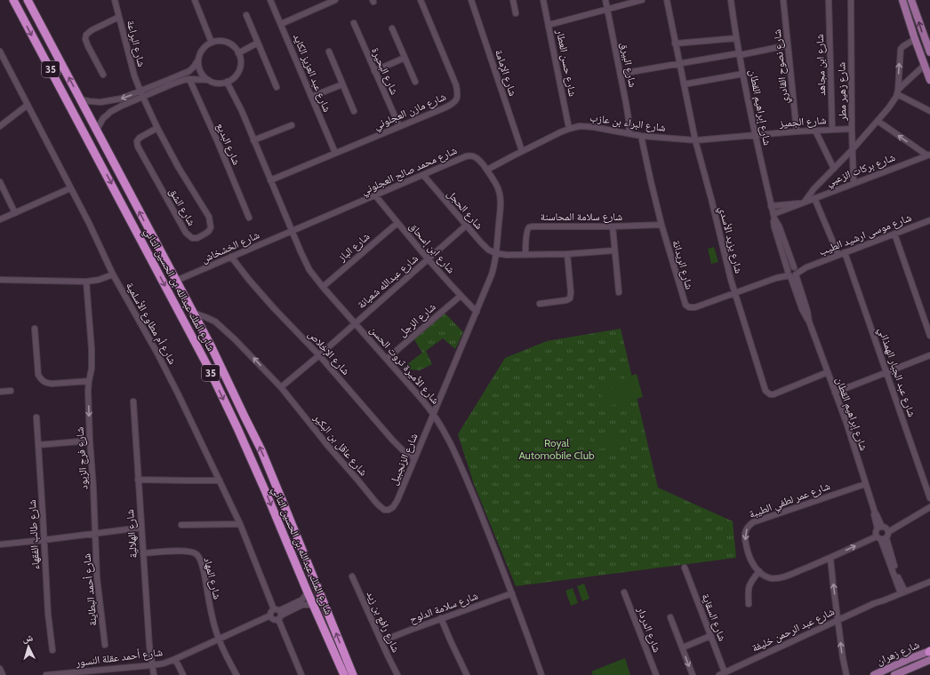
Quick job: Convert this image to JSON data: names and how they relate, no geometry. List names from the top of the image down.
{
  "streets": {
    "highway": ["35", "شارع الملك عبدالله بن الحسين الثاني"],
    "main road": ["شارع زهران"],
    "street": [
      "شارع البراعة",
      "شارع حسن العطار",
      "شارع البيرق",
      "شارع ابن مجاهد",
      "شارع نصوح القادري",
      "شارع البحيرة",
      "شارع عبد العزيز الكايد",
      "شارع الإمامة",
      "شارع زهير مطر",
      "شارع إبراهيم القطان",
      "شارع مازن العجلوني",
      "شارع الجميز",
      "شارع البراء بن عازب",
      "شارع البديع",
      "شارع بركات الزعبي",
      "شارع محمد صالح العجلوني",
      "شارع الشق",
      "شارع الحجل",
      "شارع سلامة المحاسنة",
      "شارع موسى ارشيد الطيب",
      "شارع يزيد الأسدي",
      "شارع الخشخاش",
      "شارع الباز",
      "شارع ابن إسحاق",
      "شارع الريدانة",
      "شارع عبدالله شعبانة",
      "شارع الزجل",
      "شارع أم مطاوع الأسلمية",
      "شارع الإخلاص",
      "شارع الأميرة ثروت الحسن",
      "شارع عبد الجبار الهمذاني",
      "شارع عاقل بن البكير",
      "شارع فرج الزيود",
      "شارع الزنجبيل",
      "شارع عمر لطفي الطيبة",
      "شارع الهلالية",
      "شارع طالب الفقهاء",
      "شارع المهاد",
      "شارع أحمد البطاينة",
      "شارع سلامة الدلوح",
      "شارع السقاية",
      "شارع رافع بن زيد",
      "شارع الدردار",
      "شارع عبد الرحمن خليفة",
      "شارع أحمد عقلة النسور"
    ]
  },
  "crossings": [
    ["شارع البراعة", "شارع الشق"],
    ["شارع حسن العطار", "شارع البراء بن عازب"],
    ["شارع البيرق", "شارع البراء بن عازب"],
    ["شارع ابن مجاهد", "شارع الجميز"],
    ["شارع نصوح القادري", "شارع الجميز"],
    ["شارع البحيرة", "شارع مازن العجلوني"],
    ["شارع عبد العزيز الكايد", "شارع مازن العجلوني"],
    ["شارع الإمامة", "شارع البراء بن عازب"],
    ["شارع زهير مطر", "شارع الجميز"],
    ["شارع زهير مطر", "شارع بركات الزعبي"],
    ["شارع إبراهيم القطان", "شارع الجميز"],
    ["شارع إبراهيم القطان", "شارع البراء بن عازب"],
    ["شارع إبراهيم القطان", "شارع بركات الزعبي"],
    ["شارع إبراهيم القطان", "شارع موسى ارشيد الطيب"],
    ["شارع إبراهيم القطان", "شارع يزيد الأسدي"],
    ["شارع إبراهيم القطان", "شارع الريدانة"],
    ["شارع إبراهيم القطان", "شارع عمر لطفي الطيبة"],
    ["شارع مازن العجلوني", "شارع الأميرة ثروت الحسن"],
    ["شارع الجميز", "شارع البراء بن عازب"],
    ["شارع البراء بن عازب", "شارع محمد صالح العجلوني"],
    ["شارع البراء بن عازب", "شارع يزيد الأسدي"],
    ["شارع البراء بن عازب", "شارع الريدانة"],
    ["شارع محمد صالح العجلوني", "شارع الحجل"],
    ["شارع محمد صالح العجلوني", "شارع الخشخاش"],
    ["شارع محمد صالح العجلوني", "شارع ابن إسحاق"],
    ["شارع محمد صالح العجلوني", "شارع الأميرة ثروت الحسن"],
    ["شارع محمد صالح العجلوني", "شارع الزنجبيل"],
    ["شارع الحجل", "شارع عبدالله شعبانة"],
    ["شارع سلامة المحاسنة", "شارع الريدانة"],
    ["شارع موسى ارشيد الطيب", "شارع الريدانة"],
    ["شارع موسى ارشيد الطيب", "شارع عبد الجبار الهمذاني"],
    ["شارع يزيد الأسدي", "شارع الريدانة"],
    ["شارع الخشخاش", "شارع الملك عبدالله بن الحسين الثاني"],
    ["شارع الخشخاش", "شارع الإخلاص"],
    ["شارع الخشخاش", "شارع الأميرة ثروت الحسن"],
    ["شارع الباز", "شارع ابن إسحاق"],
    ["شارع الباز", "شارع الأميرة ثروت الحسن"],
    ["شارع ابن إسحاق", "شارع عبدالله شعبانة"],
    ["شارع ابن إسحاق", "شارع الزجل"],
    ["شارع عبدالله شعبانة", "شارع الأميرة ثروت الحسن"],
    ["شارع الملك عبدالله بن الحسين الثاني", "شارع عاقل بن البكير"],
    ["شارع الزجل", "شارع الأميرة ثروت الحسن"],
    ["شارع الإخلاص", "شارع الزنجبيل"],
    ["شارع الأميرة ثروت الحسن", "شارع الزنجبيل"],
    ["شارع الأميرة ثروت الحسن", "شارع سلامة الدلوح"],
    ["شارع عاقل بن البكير", "شارع الزنجبيل"],
    ["شارع فرج الزيود", "شارع أحمد البطاينة"],
    ["شارع الهلالية", "شارع المهاد"],
    ["شارع الهلالية", "شارع أحمد عقلة النسور"],
    ["شارع المهاد", "شارع أحمد عقلة النسور"],
    ["شارع سلامة الدلوح", "شارع رافع بن زيد"],
    ["شارع السقاية", "شارع عبد الرحمن خليفة"]
  ],
  "one_way": ["شارع عاقل بن البكير"],
  "parks": ["Royal Automobile Club"],
  "north": "top"
}
